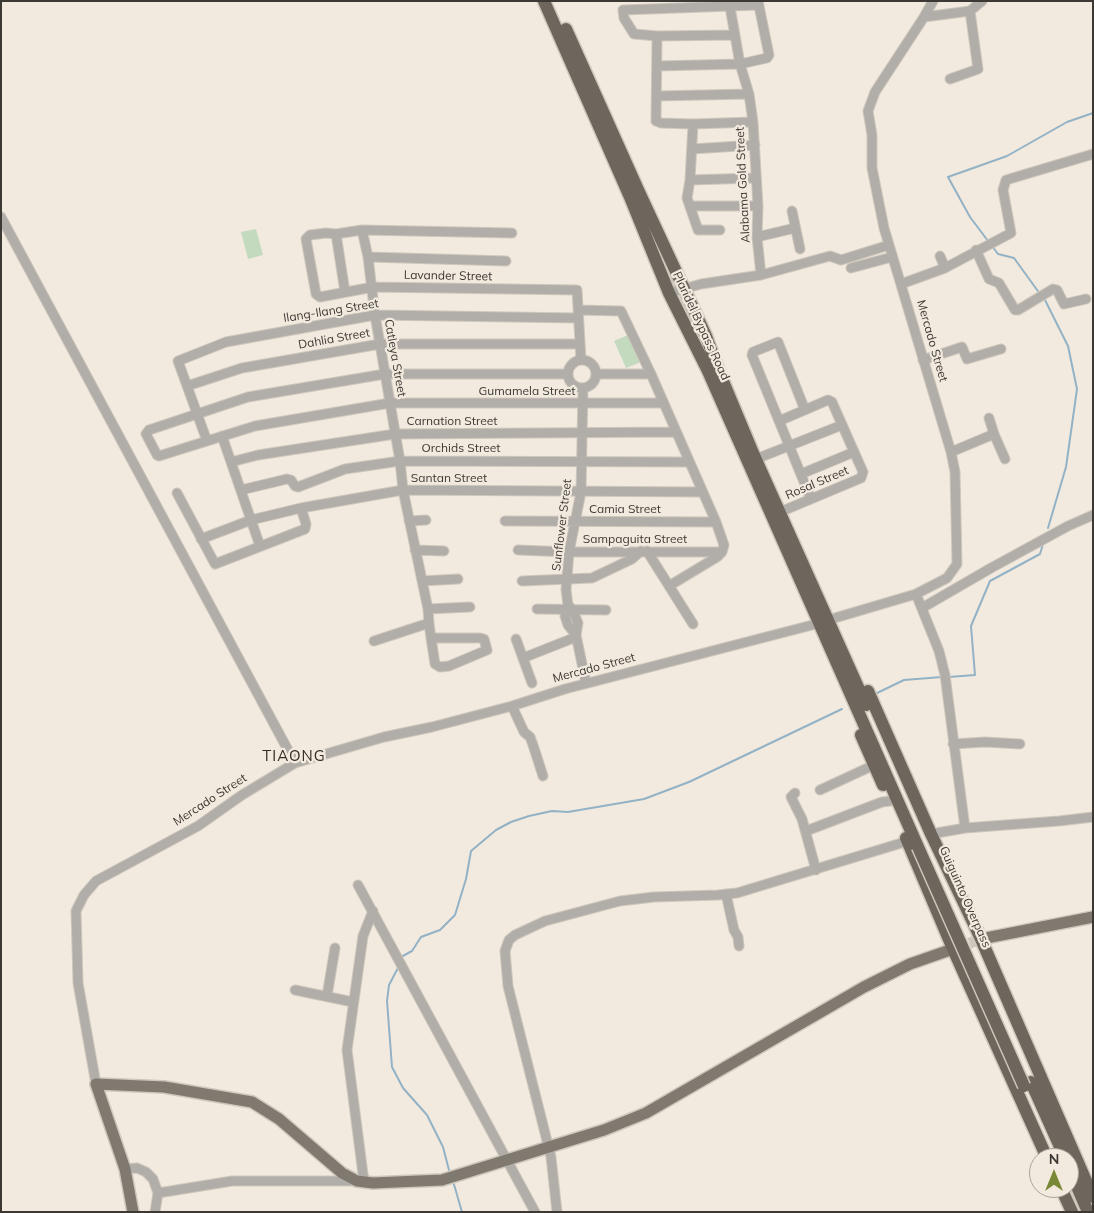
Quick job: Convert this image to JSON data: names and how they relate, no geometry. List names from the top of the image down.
{
  "streets": {
    "highway": ["Plaridel Bypass Road", "Guiguinto Overpass"],
    "main road": ["Mercado Street"],
    "street": [
      "Alabama Gold Street",
      "Lavander Street",
      "Ilang-Ilang Street",
      "Dahlia Street",
      "Catleya Street",
      "Gumamela Street",
      "Carnation Street",
      "Orchids Street",
      "Santan Street",
      "Rosal Street",
      "Camia Street",
      "Sunflower Street",
      "Sampaguita Street"
    ]
  },
  "crossings": [
    ["Lavander Street", "Ilang-Ilang Street"],
    ["Lavander Street", "Catleya Street"],
    ["Ilang-Ilang Street", "Dahlia Street"],
    ["Ilang-Ilang Street", "Catleya Street"],
    ["Ilang-Ilang Street", "Gumamela Street"],
    ["Plaridel Bypass Road", "Mercado Street"],
    ["Plaridel Bypass Road", "Rosal Street"],
    ["Plaridel Bypass Road", "Guiguinto Overpass"],
    ["Dahlia Street", "Catleya Street"],
    ["Mercado Street", "Sunflower Street"],
    ["Catleya Street", "Gumamela Street"],
    ["Catleya Street", "Carnation Street"],
    ["Catleya Street", "Orchids Street"],
    ["Catleya Street", "Santan Street"],
    ["Gumamela Street", "Sunflower Street"],
    ["Carnation Street", "Sunflower Street"],
    ["Orchids Street", "Sunflower Street"],
    ["Santan Street", "Sunflower Street"],
    ["Camia Street", "Sunflower Street"],
    ["Sunflower Street", "Sampaguita Street"]
  ],
  "districts": ["TIAONG"],
  "north": "top"
}
